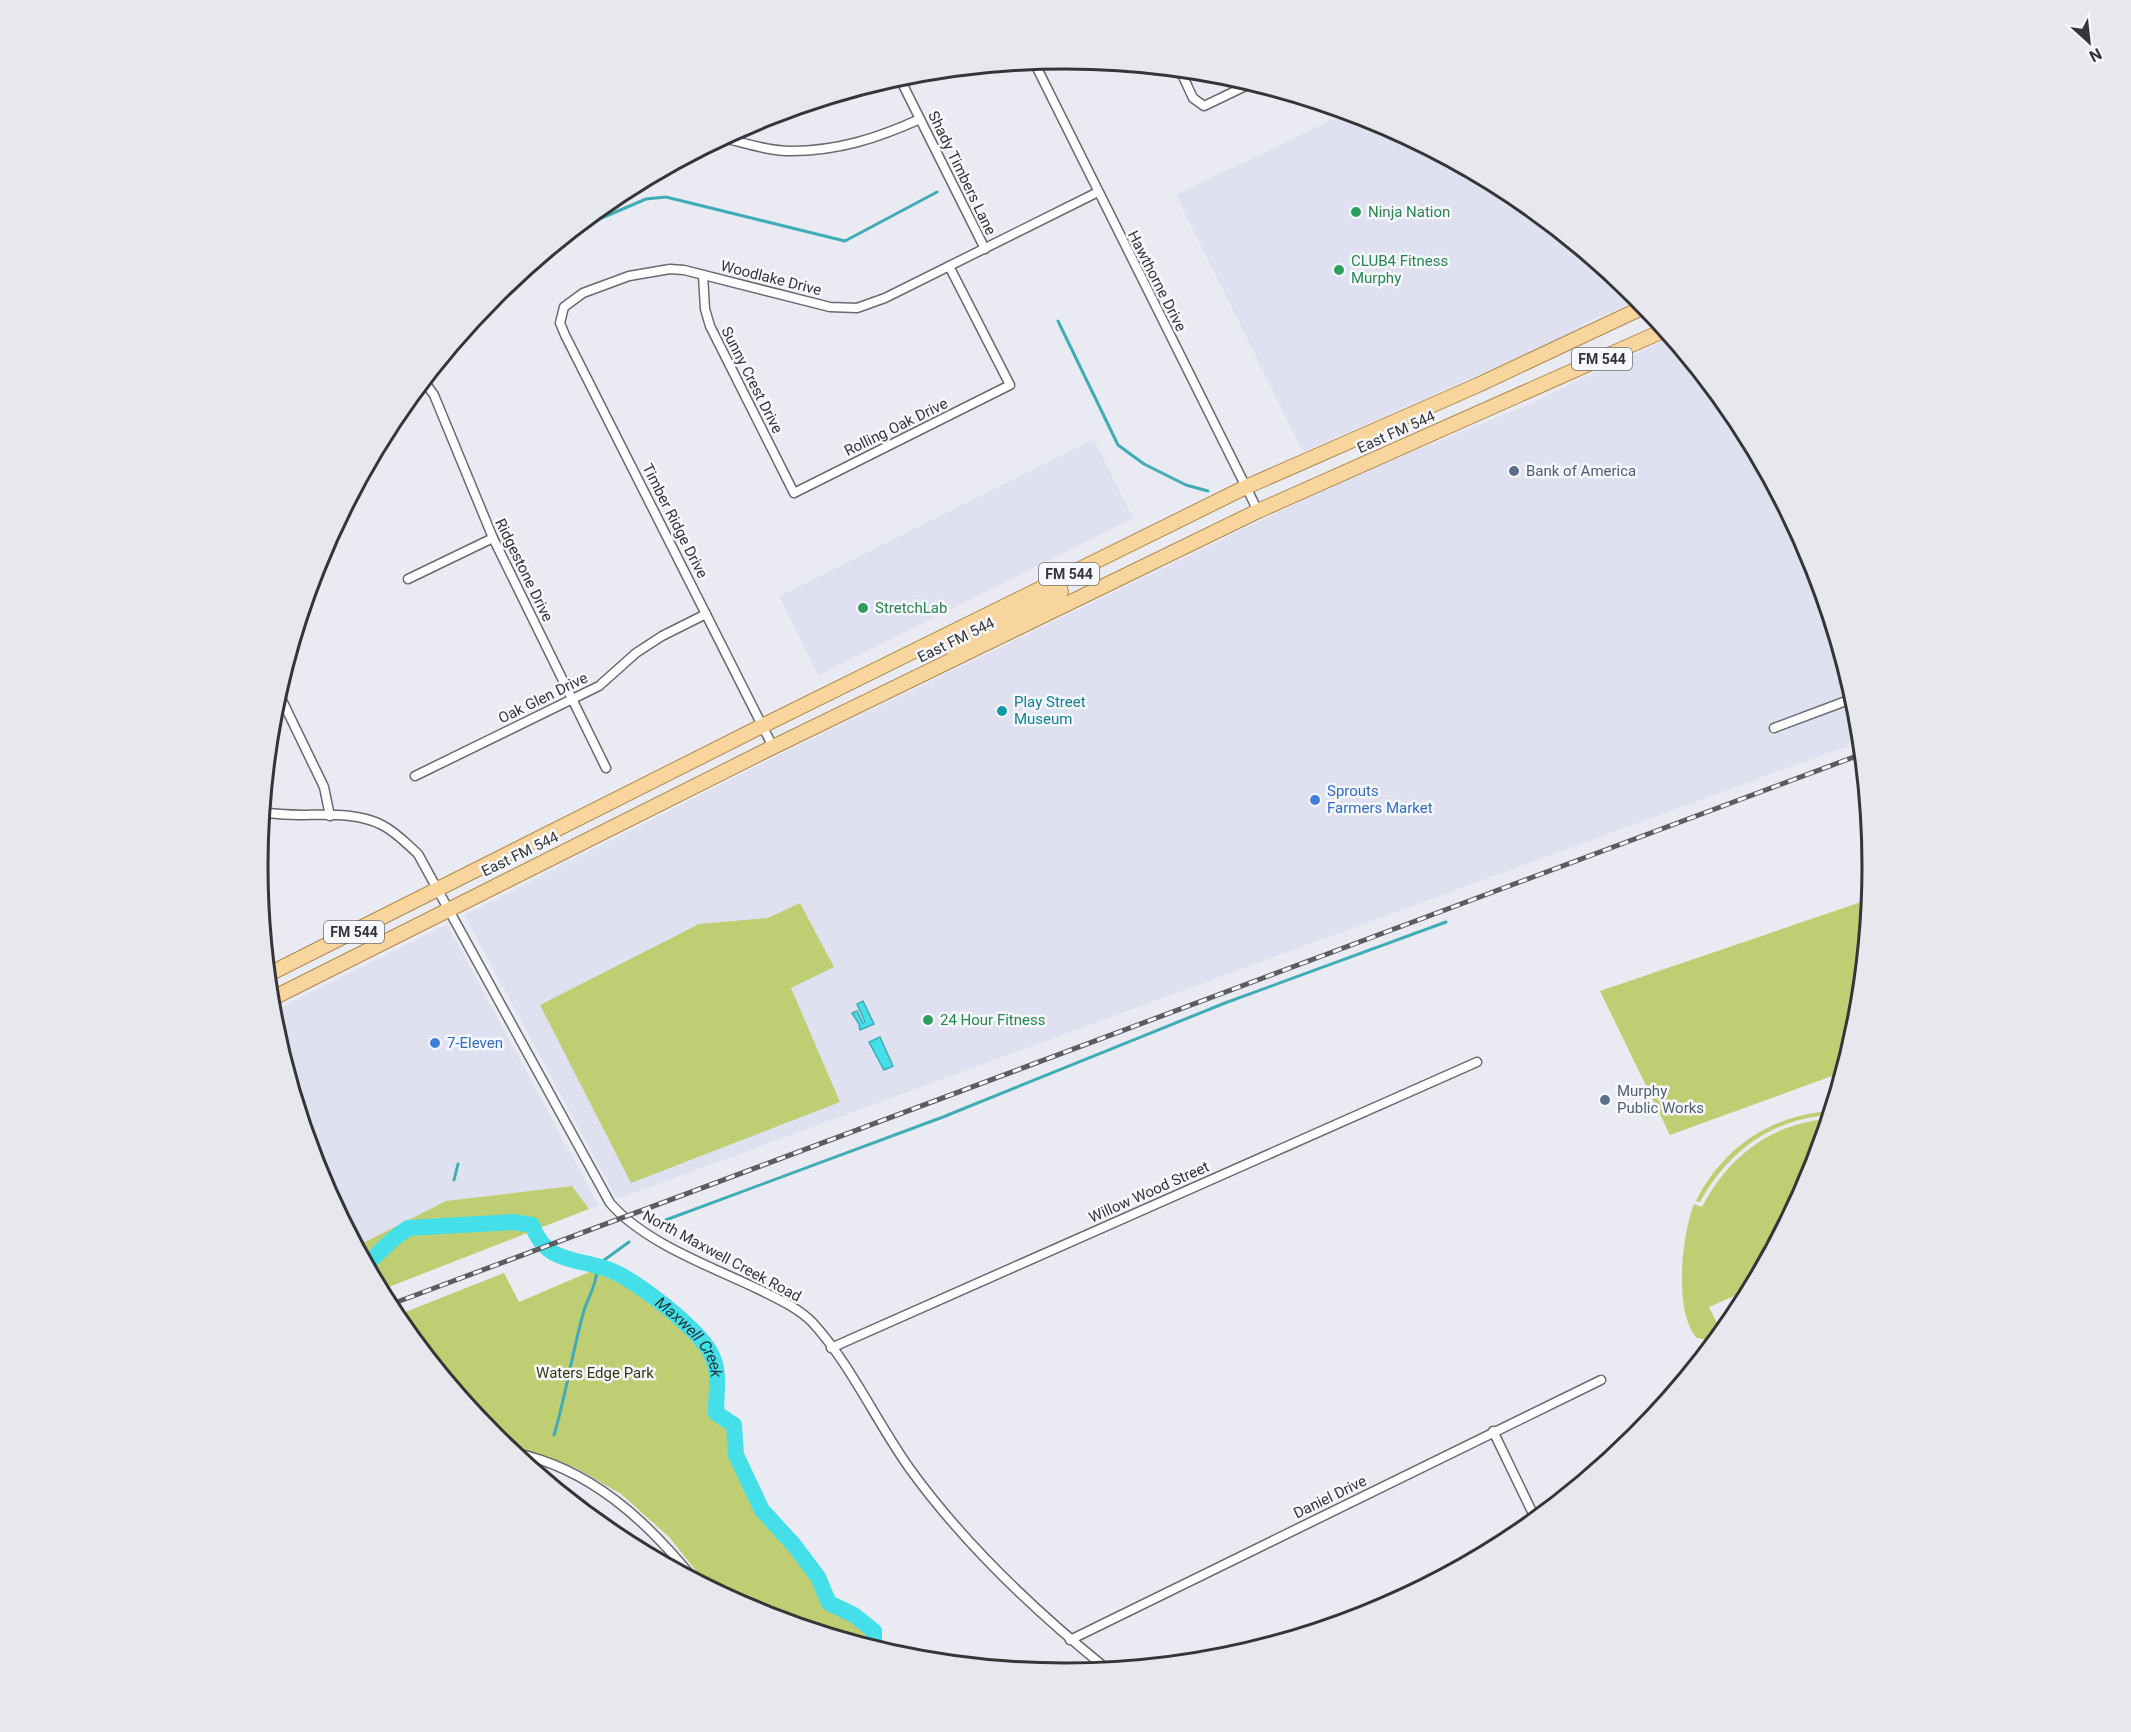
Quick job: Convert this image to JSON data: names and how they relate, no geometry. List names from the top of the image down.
{
  "streets": {
    "main road": ["FM 544", "East FM 544"],
    "street": [
      "Shady Timbers Lane",
      "Woodlake Drive",
      "Hawthorne Drive",
      "Sunny Crest Drive",
      "Rolling Oak Drive",
      "Timber Ridge Drive",
      "Ridgestone Drive",
      "Oak Glen Drive",
      "Willow Wood Street",
      "North Maxwell Creek Road",
      "Daniel Drive"
    ]
  },
  "crossings": [
    ["Shady Timbers Lane", "Woodlake Drive"],
    ["Woodlake Drive", "Hawthorne Drive"],
    ["Woodlake Drive", "Sunny Crest Drive"],
    ["Woodlake Drive", "Rolling Oak Drive"],
    ["Woodlake Drive", "Timber Ridge Drive"],
    ["Hawthorne Drive", "East FM 544"],
    ["Sunny Crest Drive", "Rolling Oak Drive"],
    ["East FM 544", "Timber Ridge Drive"],
    ["East FM 544", "North Maxwell Creek Road"],
    ["Timber Ridge Drive", "Oak Glen Drive"],
    ["Ridgestone Drive", "Oak Glen Drive"],
    ["Willow Wood Street", "North Maxwell Creek Road"],
    ["North Maxwell Creek Road", "Daniel Drive"]
  ],
  "water": ["Maxwell Creek"],
  "parks": ["Waters Edge Park"],
  "places": [
    "Ninja Nation",
    "CLUB4 Fitness Murphy",
    "Bank of America",
    "StretchLab",
    "Play Street Museum",
    "Sprouts Farmers Market",
    "24 Hour Fitness",
    "7-Eleven",
    "Murphy Public Works"
  ],
  "north": "bottom right"
}
